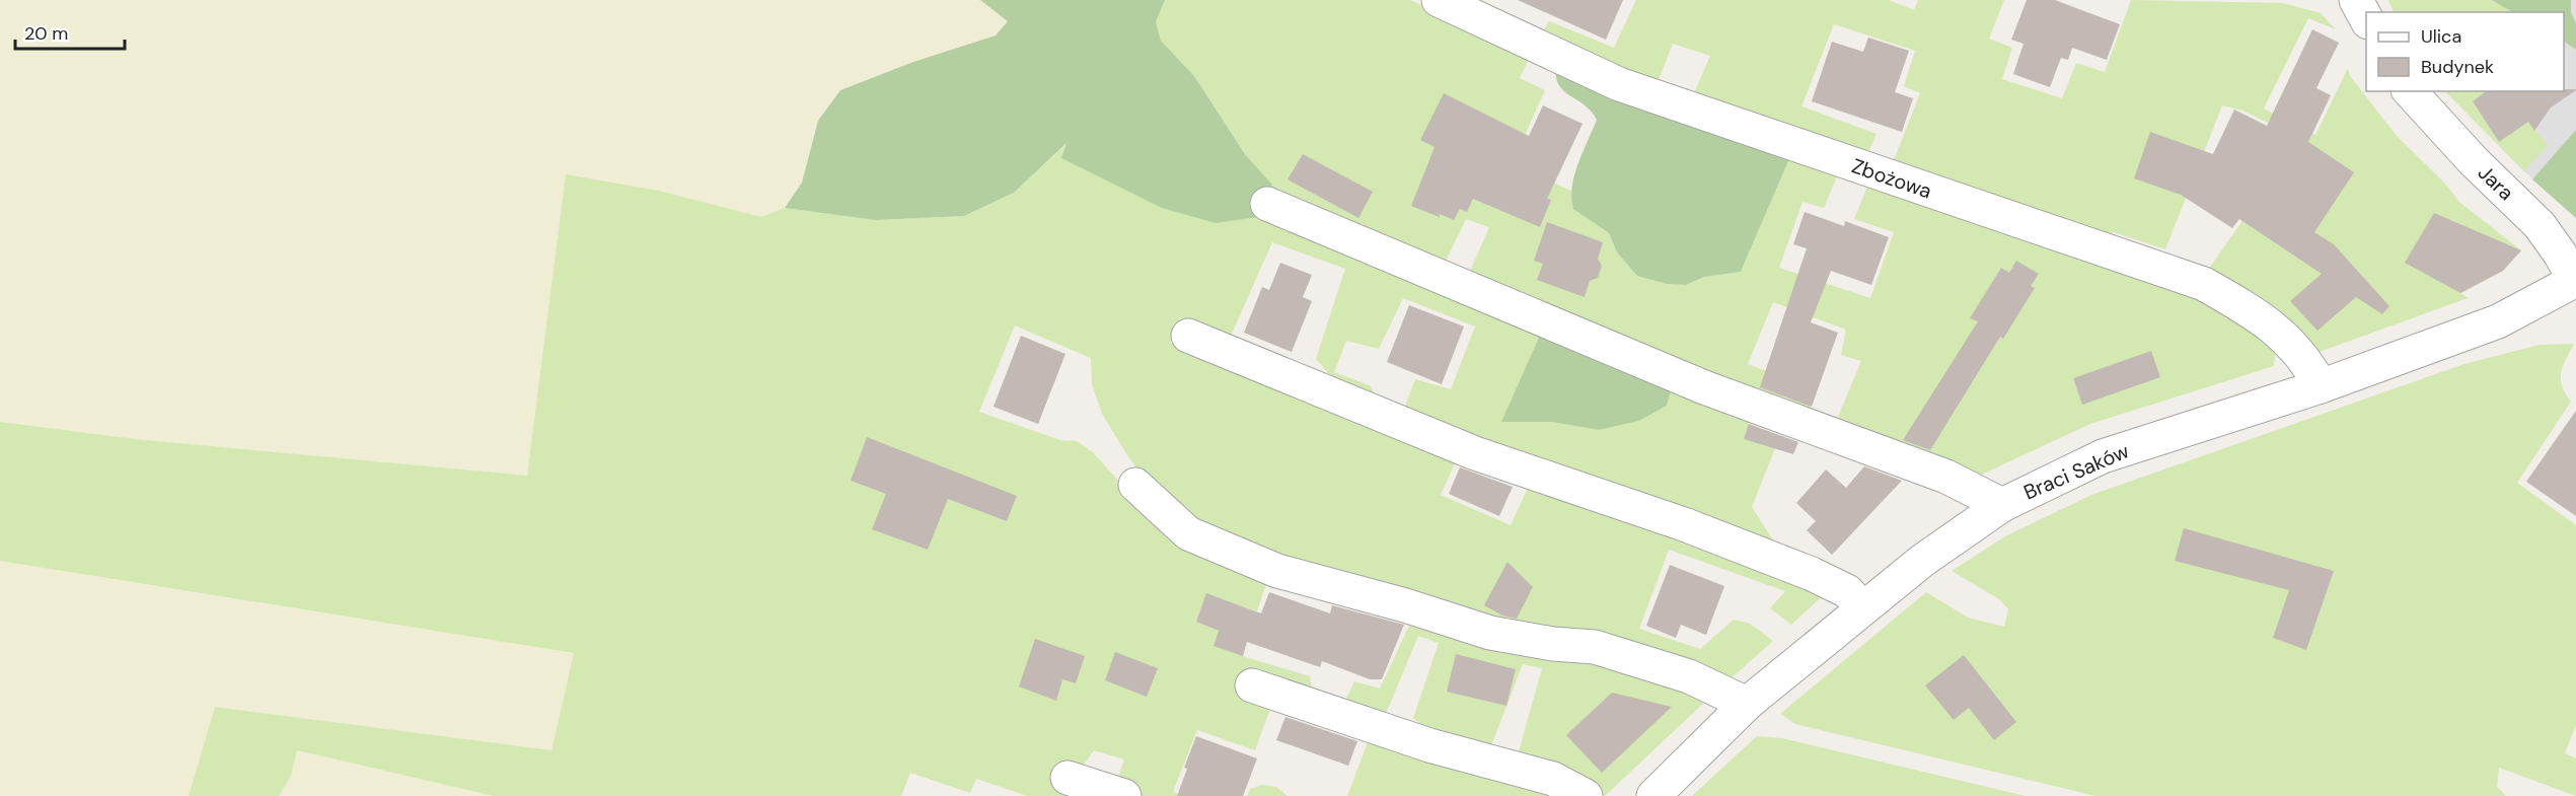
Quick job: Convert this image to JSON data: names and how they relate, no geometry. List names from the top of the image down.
{
  "streets": {
    "street": ["Zbożowa", "Jara", "Braci Saków"]
  },
  "crossings": [
    ["Zbożowa", "Braci Saków"],
    ["Jara", "Braci Saków"]
  ],
  "legend": ["Ulica", "Budynek"],
  "scale_bar": "20 m"
}
